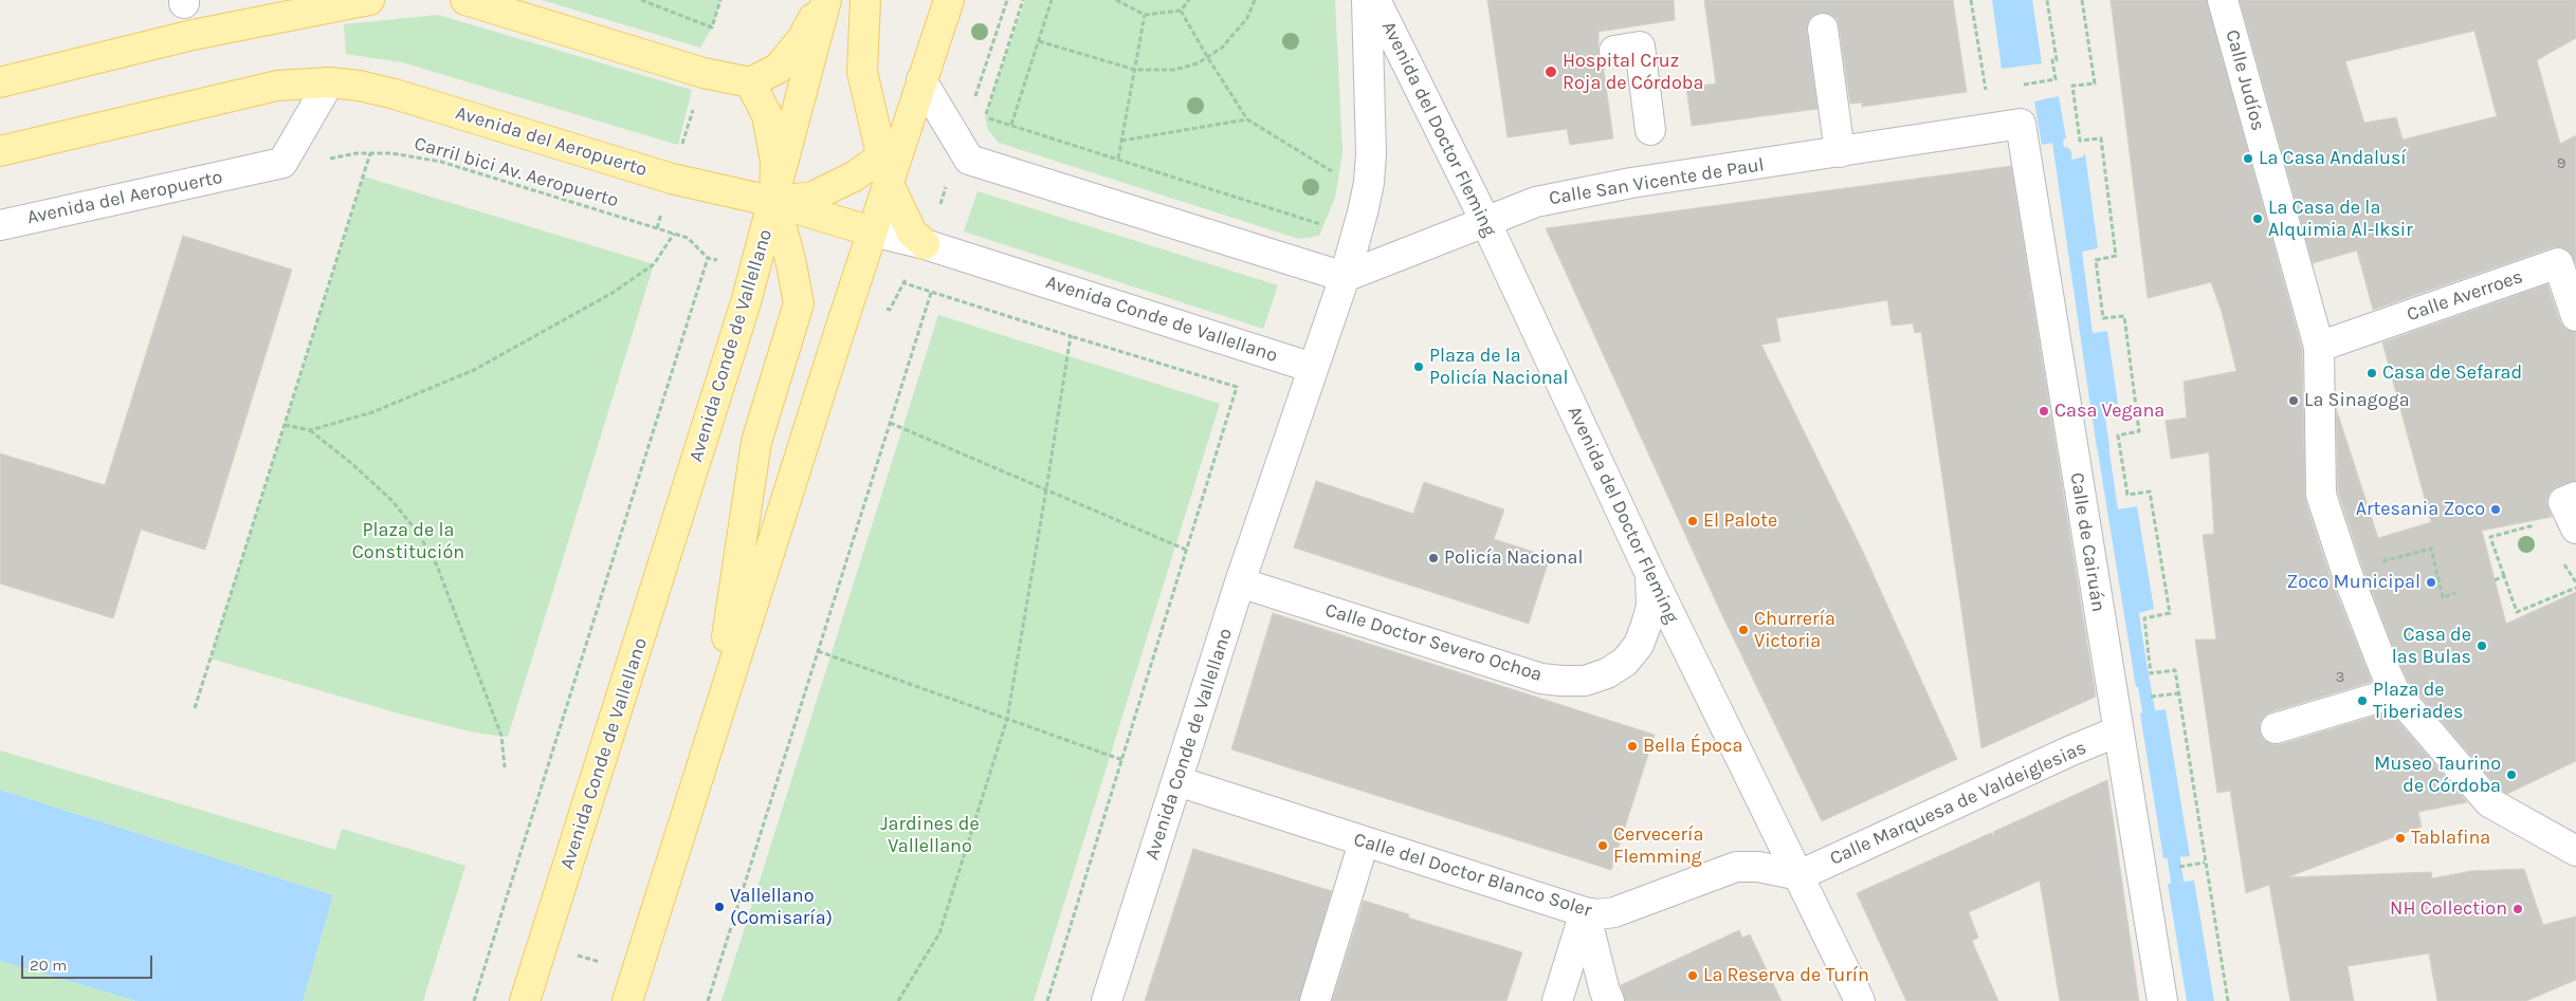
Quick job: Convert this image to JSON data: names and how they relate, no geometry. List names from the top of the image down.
{
  "streets": {
    "main road": ["Avenida del Aeropuerto", "Avenida Conde de Vallellano"],
    "street": [
      "Calle Judíos",
      "Avenida del Doctor Fleming",
      "Calle San Vicente de Paul",
      "Calle Averroes",
      "Calle de Cairuán",
      "Calle Doctor Severo Ochoa",
      "Calle Marquesa de Valdeiglesias",
      "Calle del Doctor Blanco Soler"
    ],
    "path": ["Carril bici Av. Aeropuerto"]
  },
  "crossings": [
    ["Calle Judíos", "Calle Averroes"],
    ["Avenida del Doctor Fleming", "Calle San Vicente de Paul"],
    ["Avenida del Doctor Fleming", "Calle Doctor Severo Ochoa"],
    ["Avenida del Doctor Fleming", "Calle Marquesa de Valdeiglesias"],
    ["Avenida del Doctor Fleming", "Calle del Doctor Blanco Soler"],
    ["Avenida del Aeropuerto", "Avenida Conde de Vallellano"],
    ["Calle San Vicente de Paul", "Avenida Conde de Vallellano"],
    ["Calle San Vicente de Paul", "Calle de Cairuán"],
    ["Avenida Conde de Vallellano", "Calle Doctor Severo Ochoa"],
    ["Avenida Conde de Vallellano", "Calle del Doctor Blanco Soler"],
    ["Calle de Cairuán", "Calle Marquesa de Valdeiglesias"],
    ["Calle Marquesa de Valdeiglesias", "Calle del Doctor Blanco Soler"]
  ],
  "parks": ["Plaza de la Constitución", "Jardines de Vallellano"],
  "places": [
    "Hospital Cruz Roja de Córdoba",
    "La Casa Andalusí",
    "La Casa de la Alquimia Al-Iksir",
    "Plaza de la Policía Nacional",
    "Casa de Sefarad",
    "La Sinagoga",
    "Casa Vegana",
    "Artesania Zoco",
    "El Palote",
    "Policía Nacional",
    "Zoco Municipal",
    "Churrería Victoria",
    "Casa de las Bulas",
    "Plaza de Tiberiades",
    "Bella Época",
    "Museo Taurino de Córdoba",
    "Tablafina",
    "Cervecería Flemming",
    "Vallellano (Comisaría)",
    "NH Collection",
    "La Reserva de Turín"
  ],
  "house_numbers": ["9", "3"],
  "scale_bar": "20 m"
}
